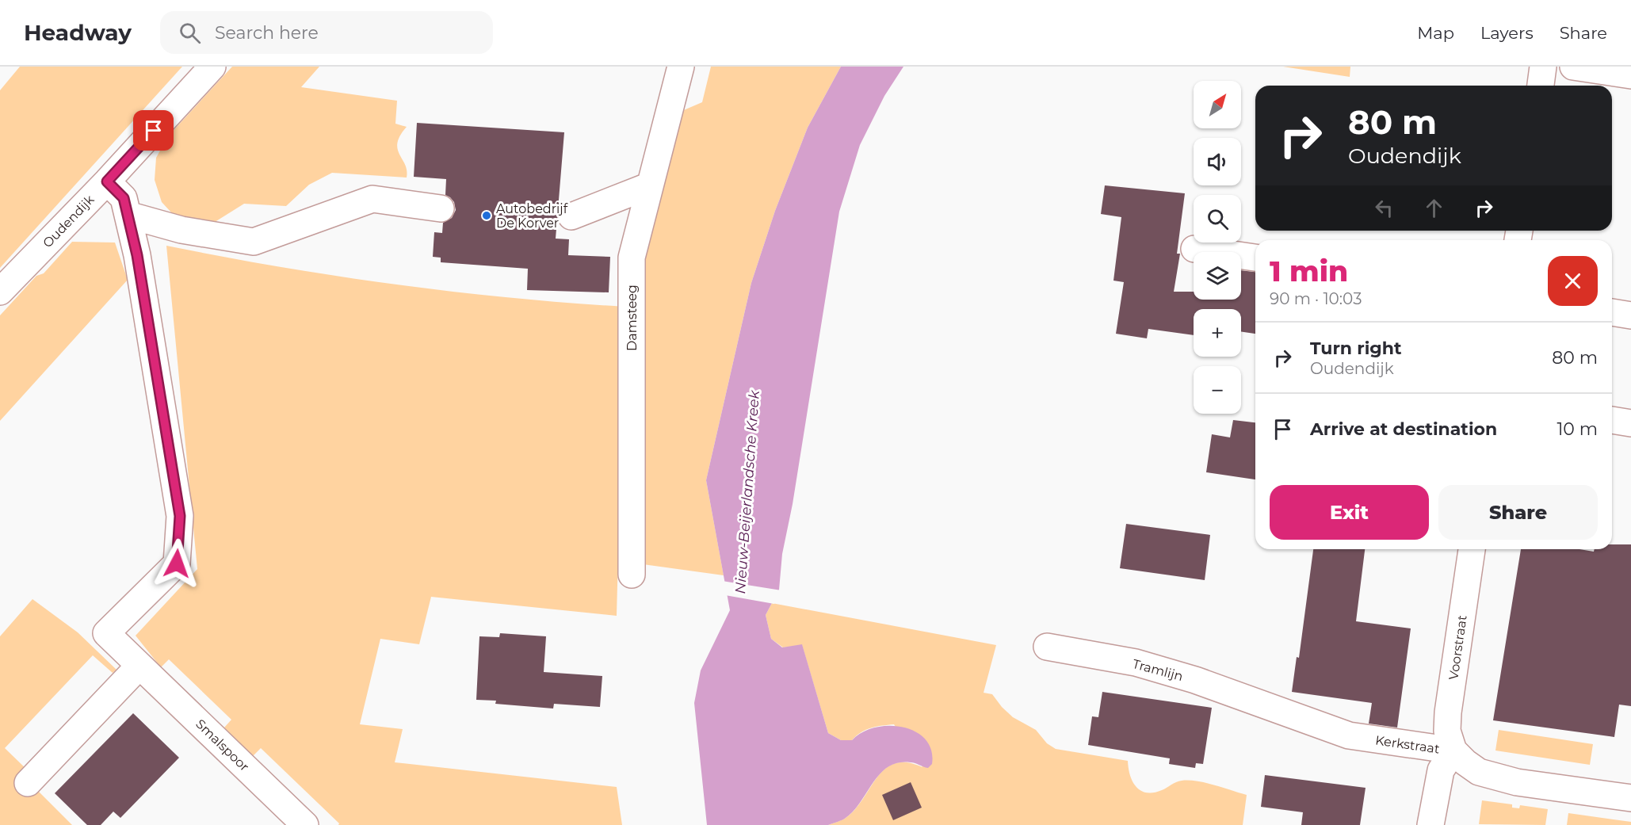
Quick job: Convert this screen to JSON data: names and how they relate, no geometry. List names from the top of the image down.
{
  "streets": {
    "street": [
      "Oudendijk",
      "Damsteeg",
      "Voorstraat",
      "Tramlijn",
      "Kerkstraat",
      "Smalspoor"
    ]
  },
  "crossings": [
    ["Oudendijk", "Smalspoor"],
    ["Voorstraat", "Kerkstraat"],
    ["Tramlijn", "Kerkstraat"]
  ],
  "water": ["Nieuw-Beijerlandsche Kreek"],
  "places": ["Autobedrijf De Korver"],
  "north": "top right",
  "page": {
    "header": "Headway",
    "search": "Search here",
    "nav": ["Map", "Layers", "Share"],
    "map_buttons": ["+", "−"],
    "turn": ["80 m", "Oudendijk"],
    "heading": ["1 min", "90 m · 10:03"],
    "list": [
      {
        "name": "Turn right",
        "note": "Oudendijk",
        "value": "80 m"
      },
      {
        "name": "Arrive at destination",
        "value": "10 m"
      }
    ],
    "buttons": ["Exit", "Share"]
  }
}
